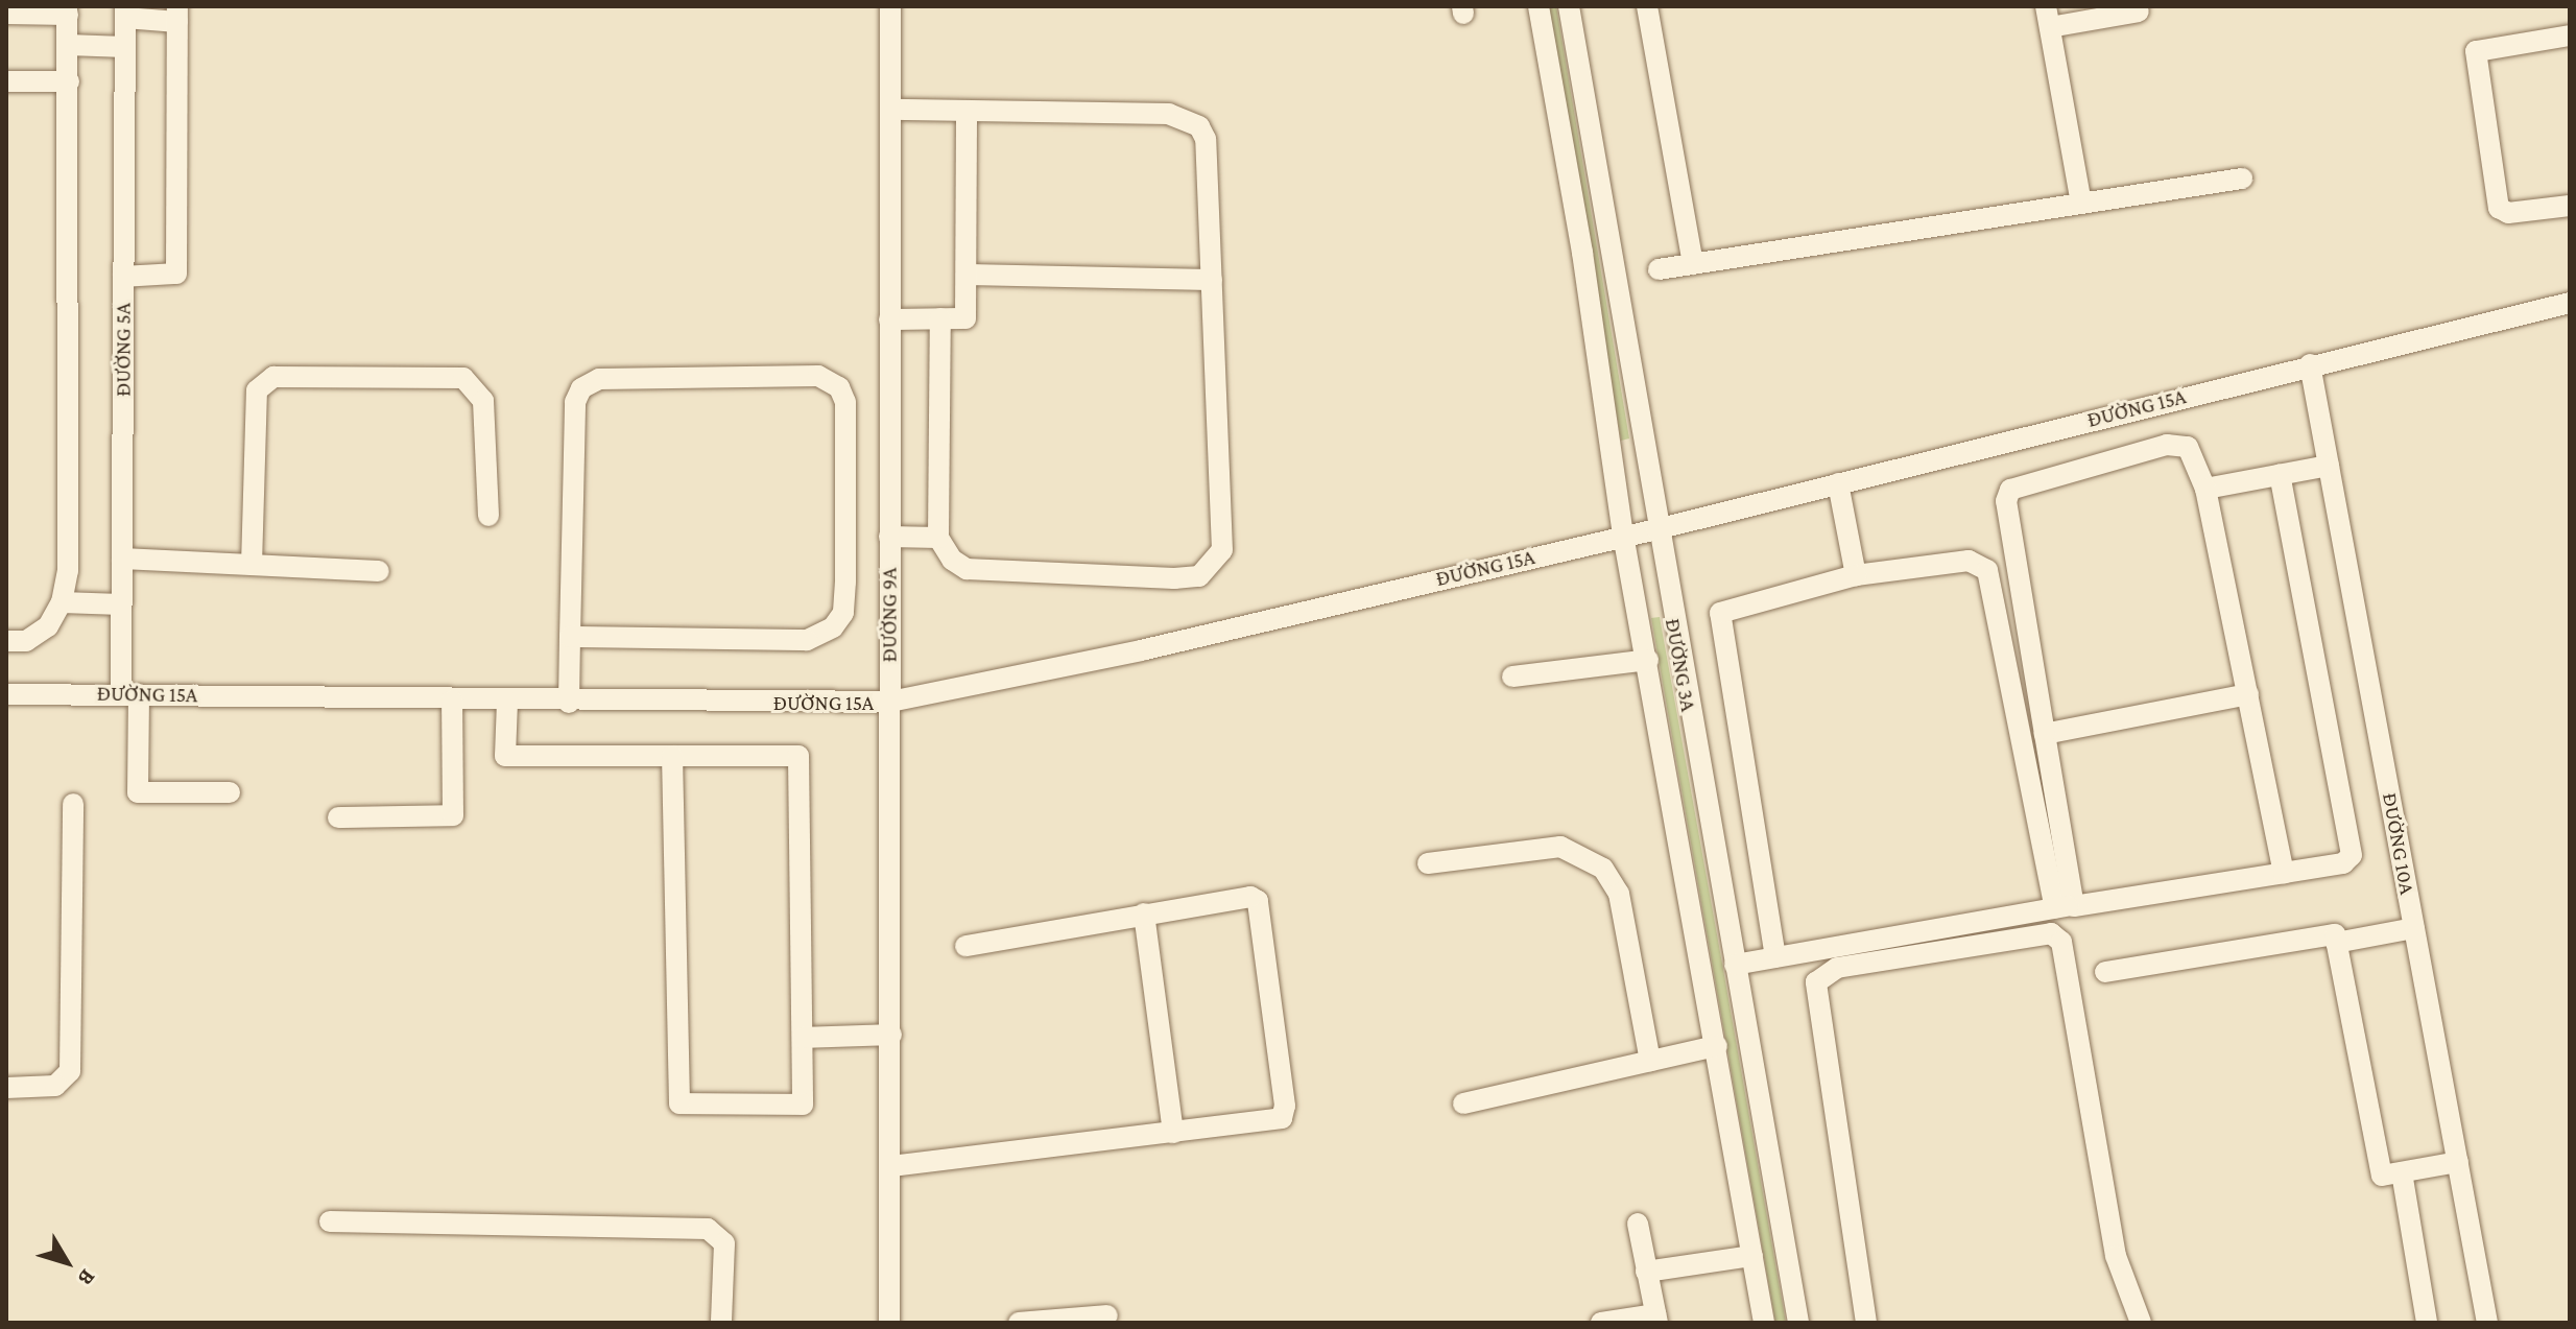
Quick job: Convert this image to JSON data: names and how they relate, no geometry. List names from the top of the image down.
{
  "streets": {
    "street": [
      "ĐƯỜNG 5A",
      "ĐƯỜNG 15A",
      "ĐƯỜNG 9A",
      "ĐƯỜNG 3A",
      "ĐƯỜNG 10A"
    ]
  },
  "crossings": [
    ["ĐƯỜNG 5A", "ĐƯỜNG 15A"],
    ["ĐƯỜNG 15A", "ĐƯỜNG 9A"],
    ["ĐƯỜNG 15A", "ĐƯỜNG 3A"],
    ["ĐƯỜNG 15A", "ĐƯỜNG 10A"]
  ],
  "north": "bottom right"
}
